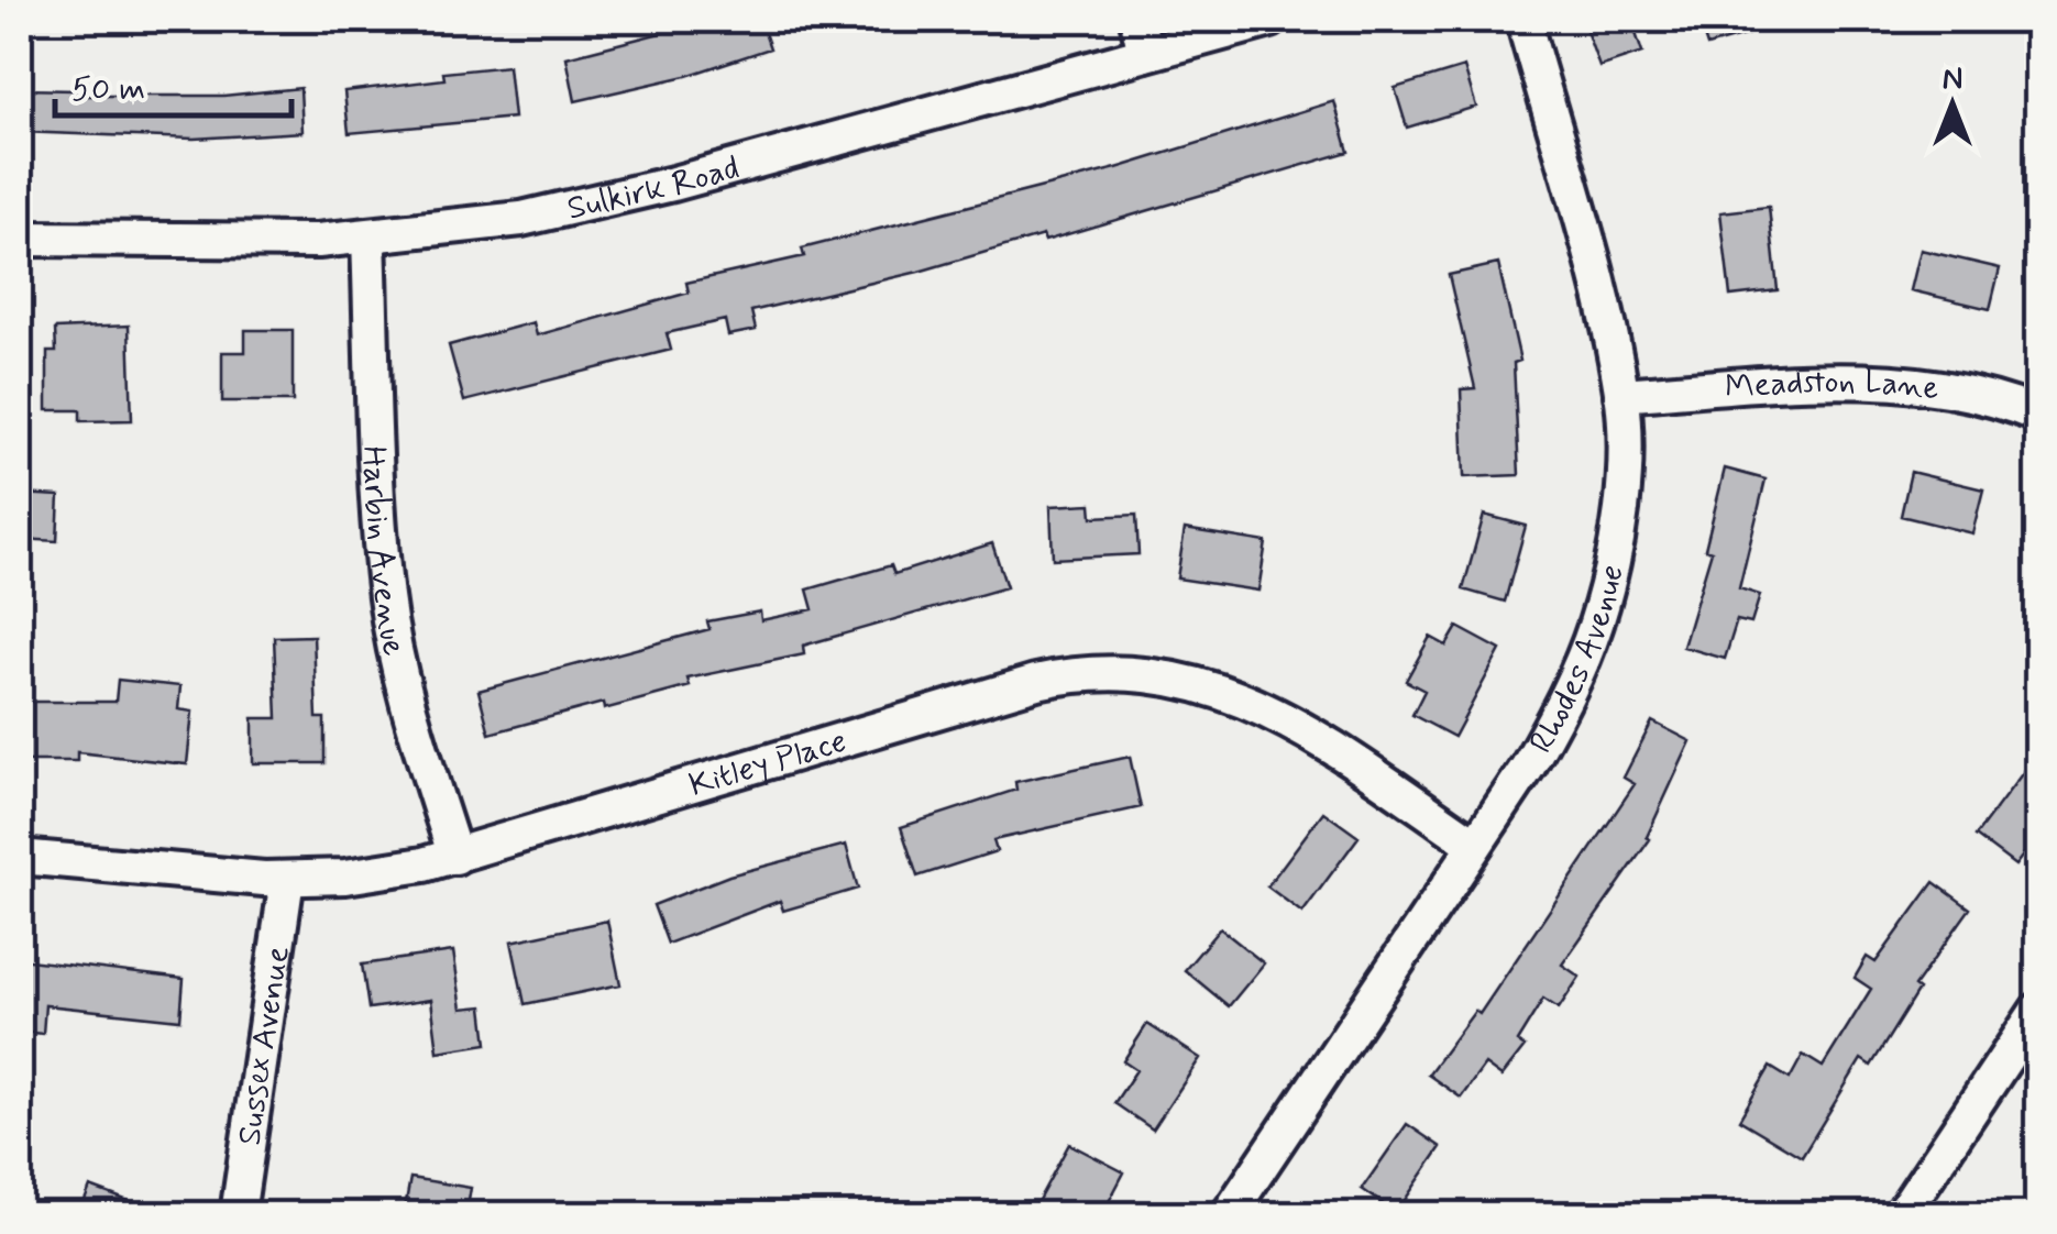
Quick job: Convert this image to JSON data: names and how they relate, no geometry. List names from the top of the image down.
{
  "streets": {
    "street": [
      "Sulkirk Road",
      "Meadston Lane",
      "Harbin Avenue",
      "Rhodes Avenue",
      "Kitley Place",
      "Sussex Avenue"
    ]
  },
  "crossings": [
    ["Sulkirk Road", "Harbin Avenue"],
    ["Meadston Lane", "Rhodes Avenue"],
    ["Harbin Avenue", "Kitley Place"],
    ["Rhodes Avenue", "Kitley Place"],
    ["Kitley Place", "Sussex Avenue"]
  ],
  "scale_bar": "50 m",
  "north": "top"
}
